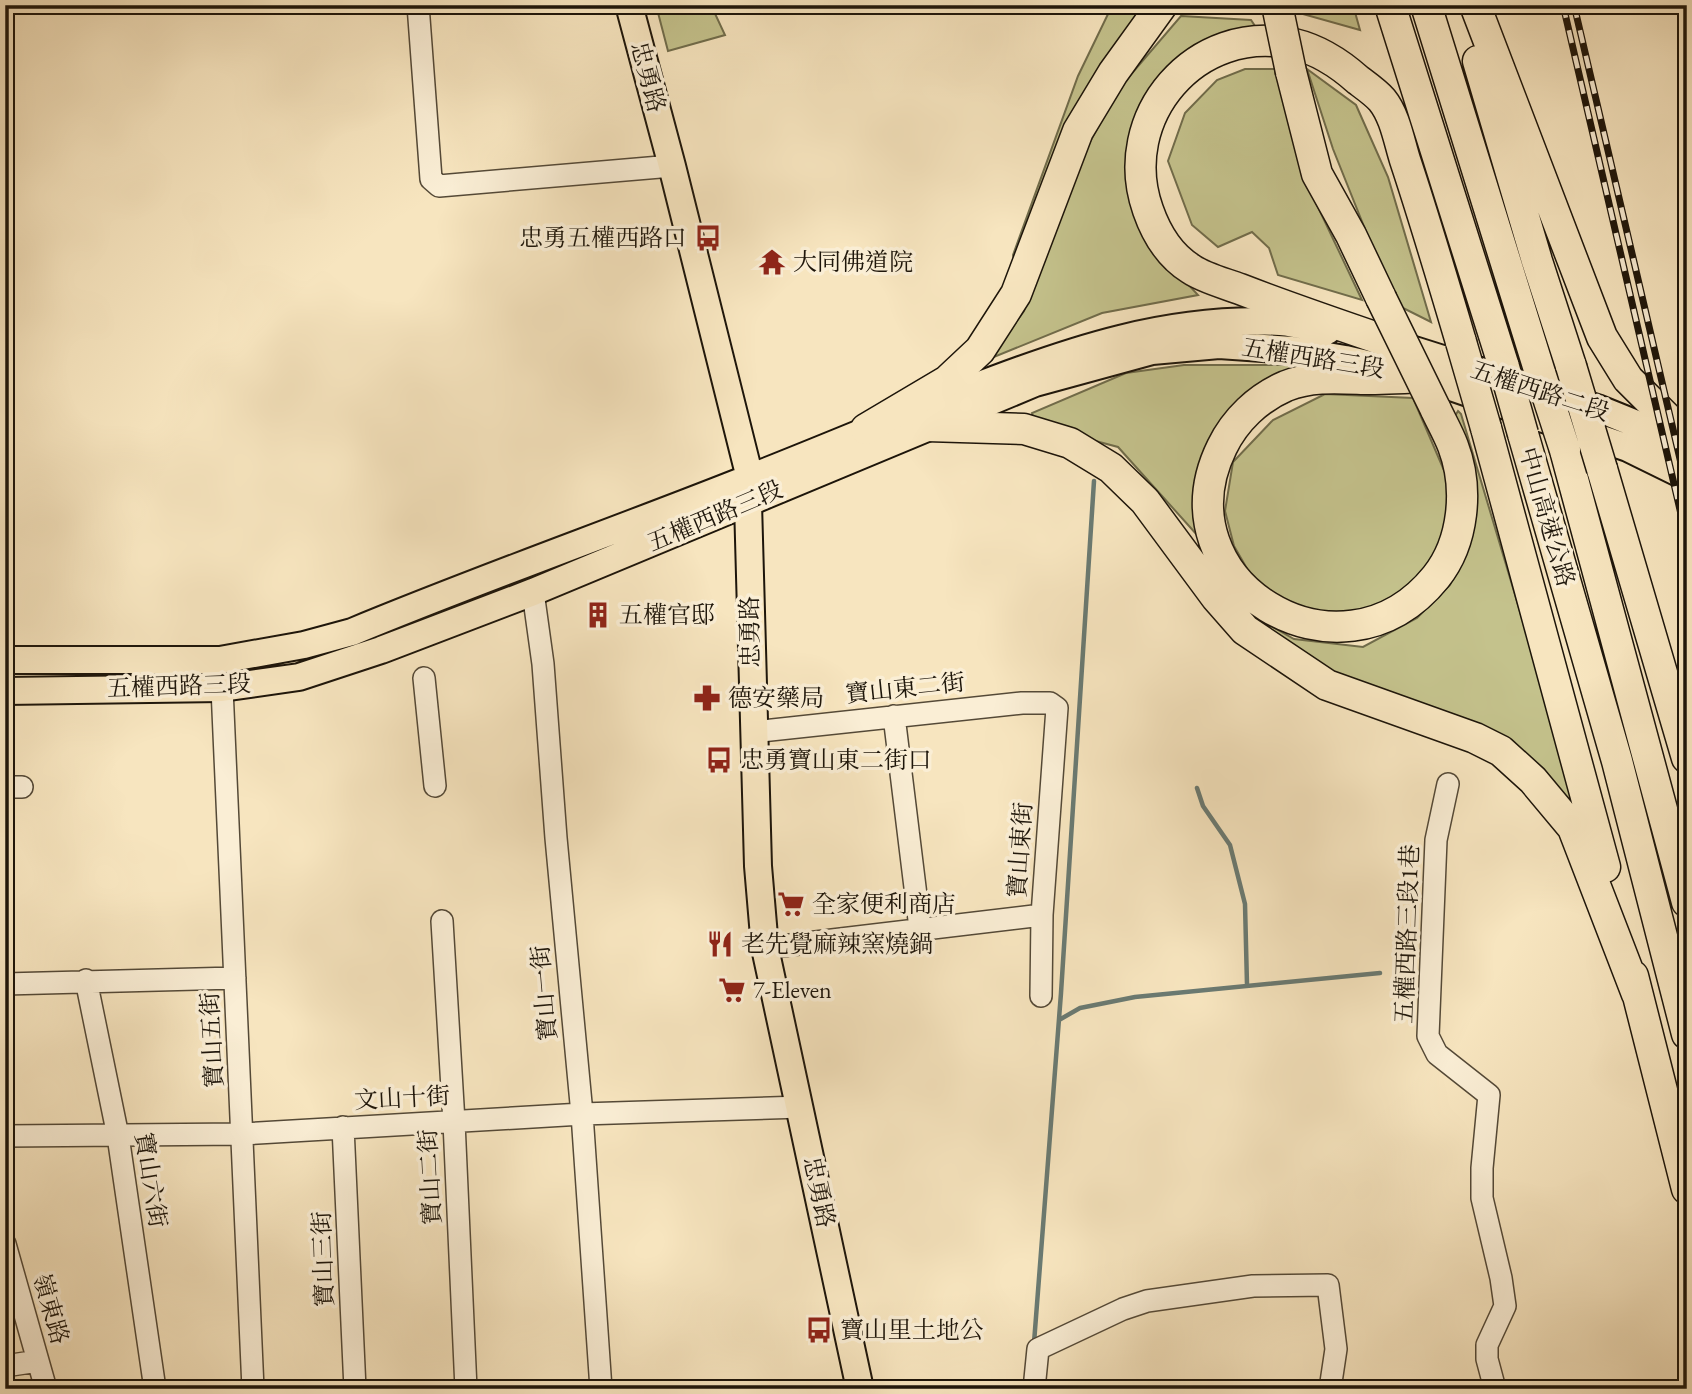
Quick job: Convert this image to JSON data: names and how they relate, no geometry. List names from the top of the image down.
{
  "streets": {
    "highway": ["中山高速公路"],
    "main road": ["忠勇路", "五權西路三段", "五權西路二段"],
    "street": [
      "寶山東二街",
      "寶山東街",
      "五權西路三段1巷",
      "寶山一街",
      "寶山五街",
      "文山十街",
      "寶山二街",
      "寶山六街",
      "寶山三街",
      "嶺東路"
    ]
  },
  "crossings": [
    ["忠勇路", "五權西路三段"],
    ["忠勇路", "寶山東二街"],
    ["忠勇路", "文山十街"],
    ["五權西路三段", "五權西路二段"],
    ["五權西路三段", "寶山一街"],
    ["五權西路三段", "寶山五街"],
    ["寶山東二街", "寶山東街"],
    ["寶山一街", "文山十街"],
    ["寶山五街", "文山十街"],
    ["文山十街", "寶山二街"],
    ["文山十街", "寶山六街"],
    ["文山十街", "寶山三街"]
  ],
  "places": {
    "bus stop": ["忠勇五權西路口", "忠勇寶山東二街口", "寶山里土地公"],
    "temple": ["大同佛道院"],
    "building": ["五權官邸"],
    "pharmacy": ["德安藥局"],
    "supermarket": ["全家便利商店", "7-Eleven"],
    "restaurant": ["老先覺麻辣窯燒鍋"]
  }
}
